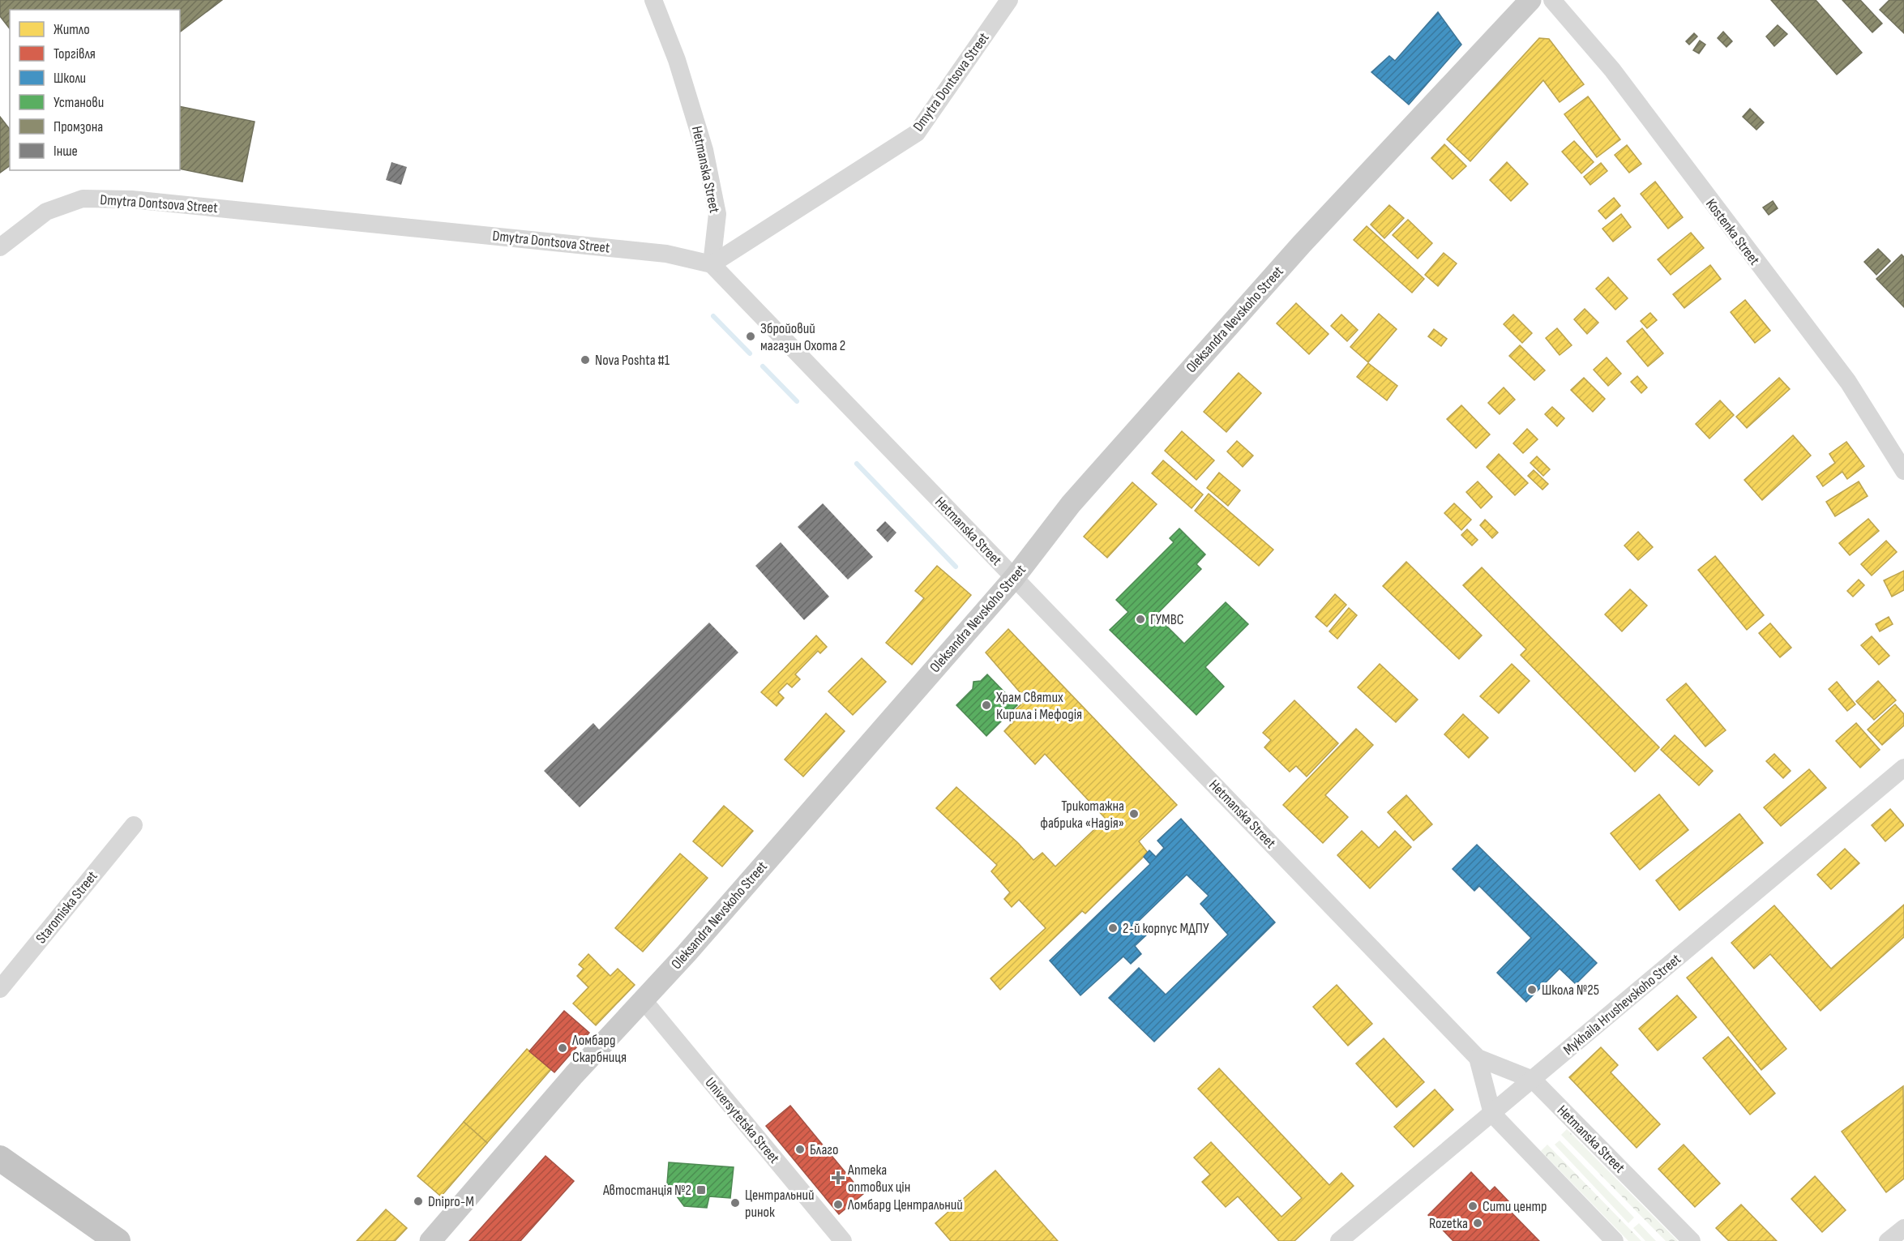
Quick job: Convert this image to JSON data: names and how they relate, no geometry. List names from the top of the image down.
{
  "streets": {
    "main road": ["Oleksandra Nevskoho Street"],
    "street": [
      "Dmytra Dontsova Street",
      "Hetmanska Street",
      "Kostenka Street",
      "Staromiska Street",
      "Mykhaila Hrushevskoho Street",
      "Universytetska Street"
    ]
  },
  "crossings": [
    ["Dmytra Dontsova Street", "Hetmanska Street"],
    ["Hetmanska Street", "Oleksandra Nevskoho Street"],
    ["Hetmanska Street", "Mykhaila Hrushevskoho Street"],
    ["Oleksandra Nevskoho Street", "Universytetska Street"]
  ],
  "places": {
    "other": [
      "Збройовий магазин Охота 2",
      "Nova Poshta #1",
      "ГУМВС",
      "Храм Святих Кирила і Мефодія",
      "Трикотажна фабрика «Надія»",
      "2-й корпус МДПУ",
      "Школа №25",
      "Ломбард Скарбниця",
      "Благо",
      "Dnipro-M",
      "Центральний ринок",
      "Ломбард Центральний",
      "Сити центр",
      "Rozetka"
    ],
    "health": ["Аптека оптових цін"],
    "transit": ["Автостанція №2"]
  },
  "legend": [
    "Житло",
    "Торгівля",
    "Школи",
    "Установи",
    "Промзона",
    "Інше"
  ]
}
